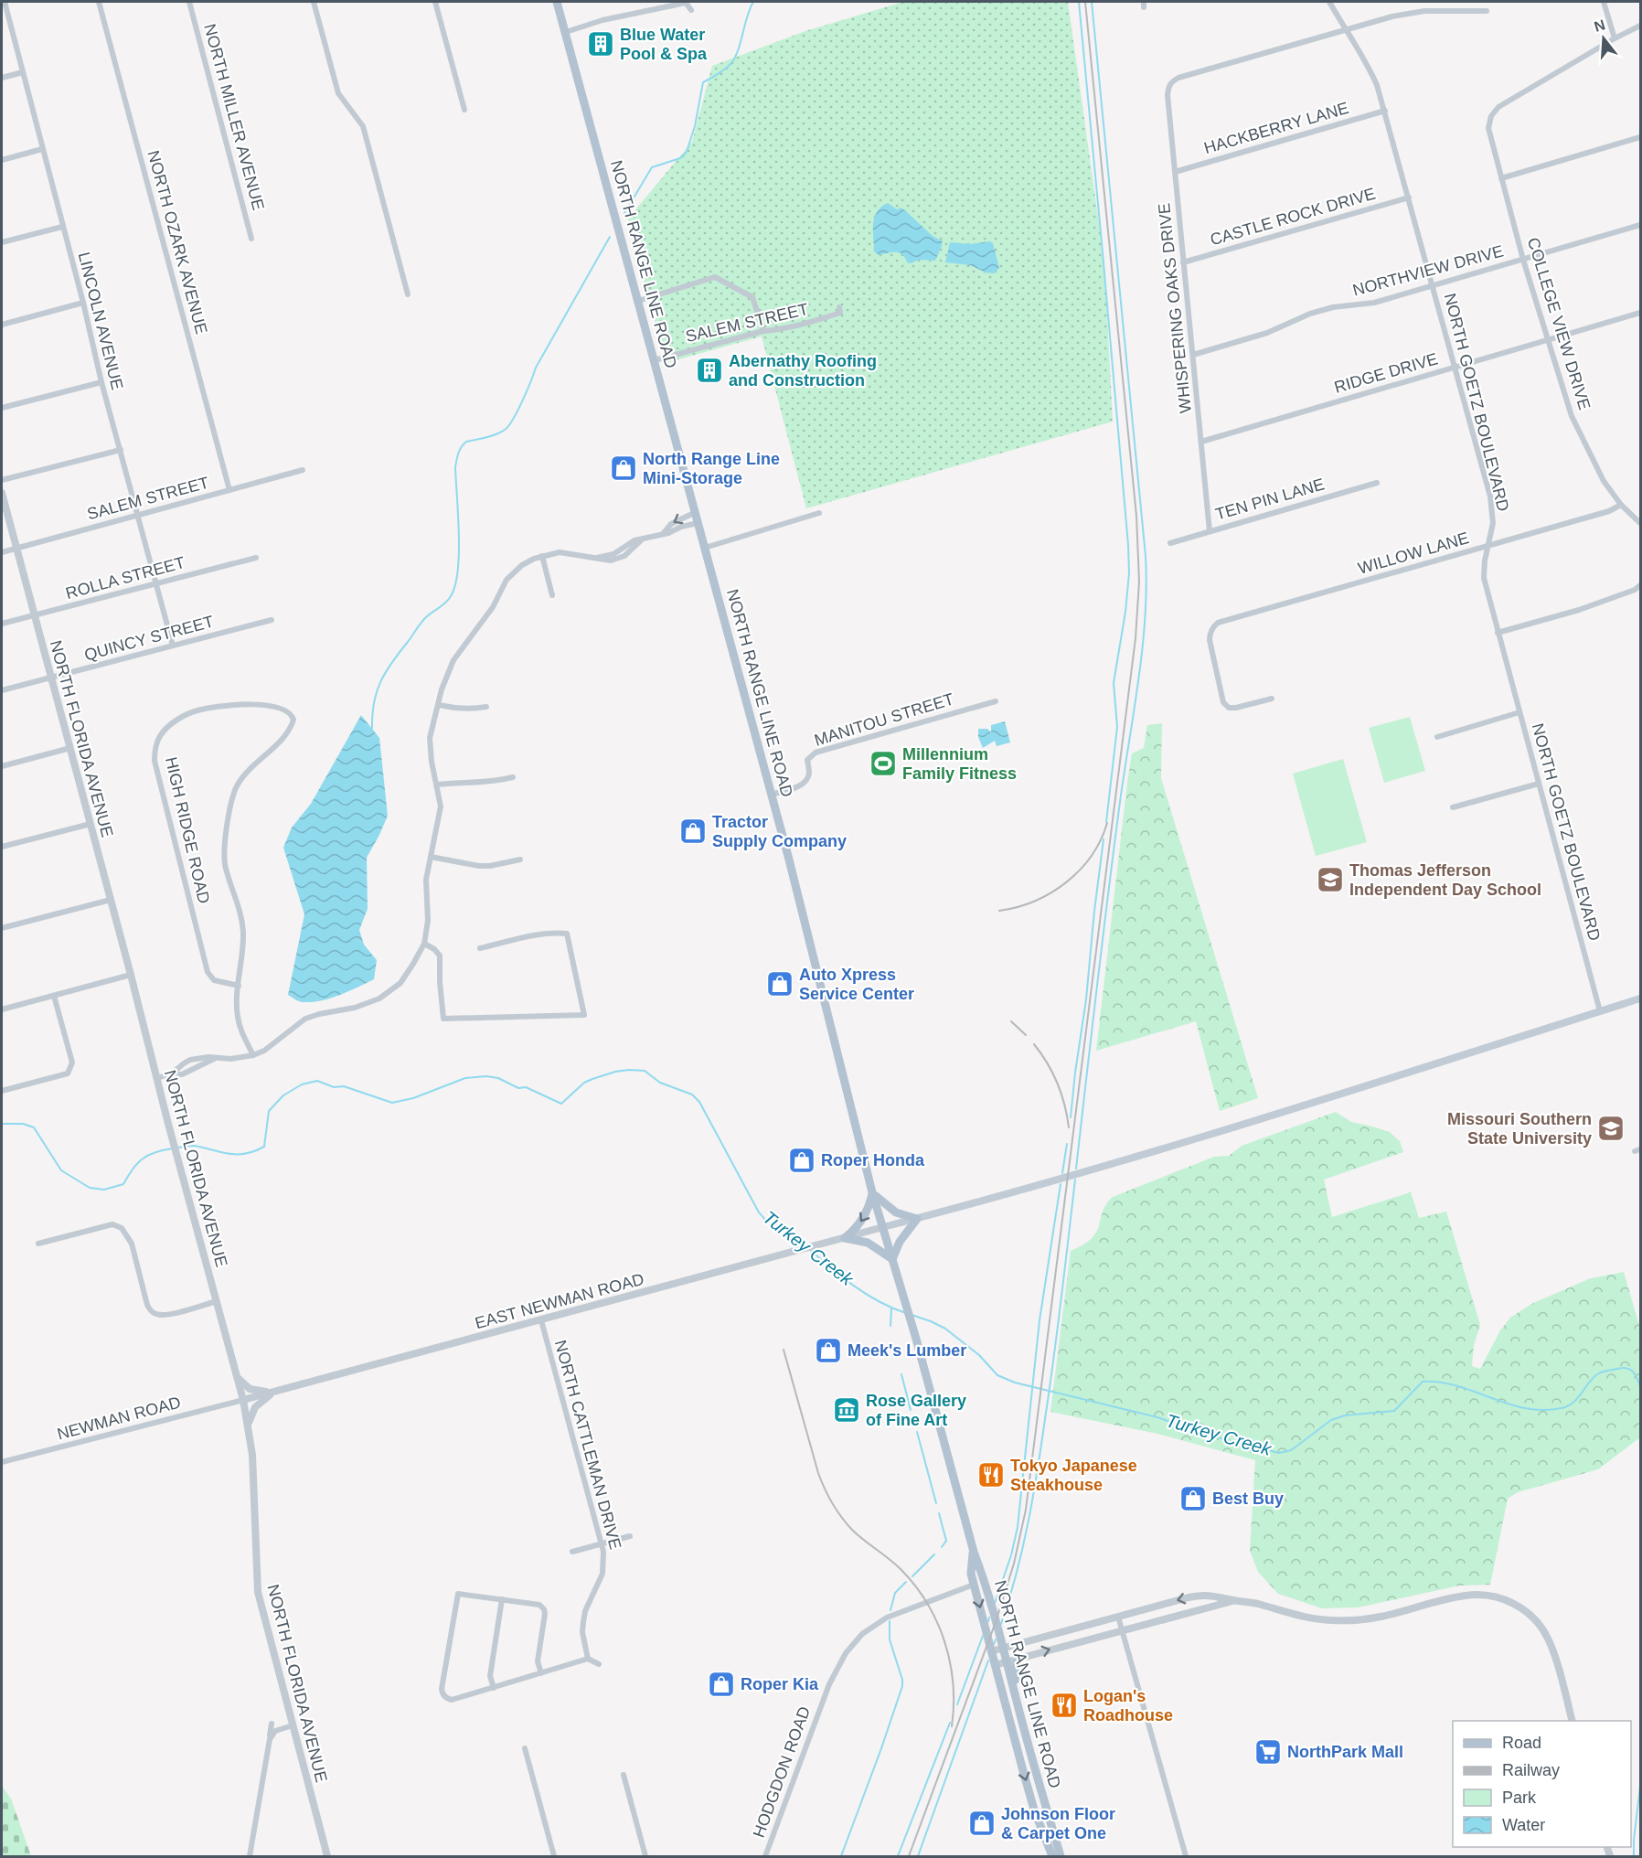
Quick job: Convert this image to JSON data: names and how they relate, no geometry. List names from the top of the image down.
{
  "streets": {
    "main road": ["NORTH RANGE LINE ROAD"],
    "street": [
      "NORTH MILLER AVENUE",
      "HACKBERRY LANE",
      "CASTLE ROCK DRIVE",
      "NORTH OZARK AVENUE",
      "NORTHVIEW DRIVE",
      "WHISPERING OAKS DRIVE",
      "LINCOLN AVENUE",
      "SALEM STREET",
      "COLLEGE VIEW DRIVE",
      "RIDGE DRIVE",
      "NORTH GOETZ BOULEVARD",
      "TEN PIN LANE",
      "WILLOW LANE",
      "ROLLA STREET",
      "QUINCY STREET",
      "MANITOU STREET",
      "NORTH FLORIDA AVENUE",
      "HIGH RIDGE ROAD",
      "EAST NEWMAN ROAD",
      "NEWMAN ROAD",
      "NORTH CATTLEMAN DRIVE",
      "HODGDON ROAD"
    ]
  },
  "crossings": [
    ["HACKBERRY LANE", "WHISPERING OAKS DRIVE"],
    ["HACKBERRY LANE", "NORTH GOETZ BOULEVARD"],
    ["CASTLE ROCK DRIVE", "WHISPERING OAKS DRIVE"],
    ["CASTLE ROCK DRIVE", "NORTH GOETZ BOULEVARD"],
    ["NORTH OZARK AVENUE", "SALEM STREET"],
    ["NORTH RANGE LINE ROAD", "SALEM STREET"],
    ["NORTH RANGE LINE ROAD", "MANITOU STREET"],
    ["NORTH RANGE LINE ROAD", "EAST NEWMAN ROAD"],
    ["NORTH RANGE LINE ROAD", "HODGDON ROAD"],
    ["NORTHVIEW DRIVE", "WHISPERING OAKS DRIVE"],
    ["NORTHVIEW DRIVE", "COLLEGE VIEW DRIVE"],
    ["NORTHVIEW DRIVE", "NORTH GOETZ BOULEVARD"],
    ["WHISPERING OAKS DRIVE", "RIDGE DRIVE"],
    ["WHISPERING OAKS DRIVE", "NORTH GOETZ BOULEVARD"],
    ["WHISPERING OAKS DRIVE", "TEN PIN LANE"],
    ["LINCOLN AVENUE", "SALEM STREET"],
    ["LINCOLN AVENUE", "ROLLA STREET"],
    ["LINCOLN AVENUE", "QUINCY STREET"],
    ["SALEM STREET", "NORTH FLORIDA AVENUE"],
    ["COLLEGE VIEW DRIVE", "RIDGE DRIVE"],
    ["COLLEGE VIEW DRIVE", "WILLOW LANE"],
    ["RIDGE DRIVE", "NORTH GOETZ BOULEVARD"],
    ["NORTH GOETZ BOULEVARD", "WILLOW LANE"],
    ["ROLLA STREET", "NORTH FLORIDA AVENUE"],
    ["QUINCY STREET", "NORTH FLORIDA AVENUE"],
    ["NORTH FLORIDA AVENUE", "EAST NEWMAN ROAD"],
    ["NORTH FLORIDA AVENUE", "NEWMAN ROAD"],
    ["EAST NEWMAN ROAD", "NEWMAN ROAD"],
    ["EAST NEWMAN ROAD", "NORTH CATTLEMAN DRIVE"]
  ],
  "water": ["Turkey Creek"],
  "places": {
    "building": ["Blue Water Pool & Spa", "Abernathy Roofing and Construction"],
    "shop": [
      "North Range Line Mini-Storage",
      "Tractor Supply Company",
      "Auto Xpress Service Center",
      "Roper Honda",
      "Meek's Lumber",
      "Best Buy",
      "Roper Kia",
      "Johnson Floor & Carpet One"
    ],
    "sports": ["Millennium Family Fitness"],
    "school or university": ["Thomas Jefferson Independent Day School", "Missouri Southern State University"],
    "museum": ["Rose Gallery of Fine Art"],
    "restaurant": ["Tokyo Japanese Steakhouse", "Logan's Roadhouse"],
    "supermarket": ["NorthPark Mall"]
  },
  "legend": [
    "Road",
    "Railway",
    "Park",
    "Water"
  ],
  "north": "top"
}
